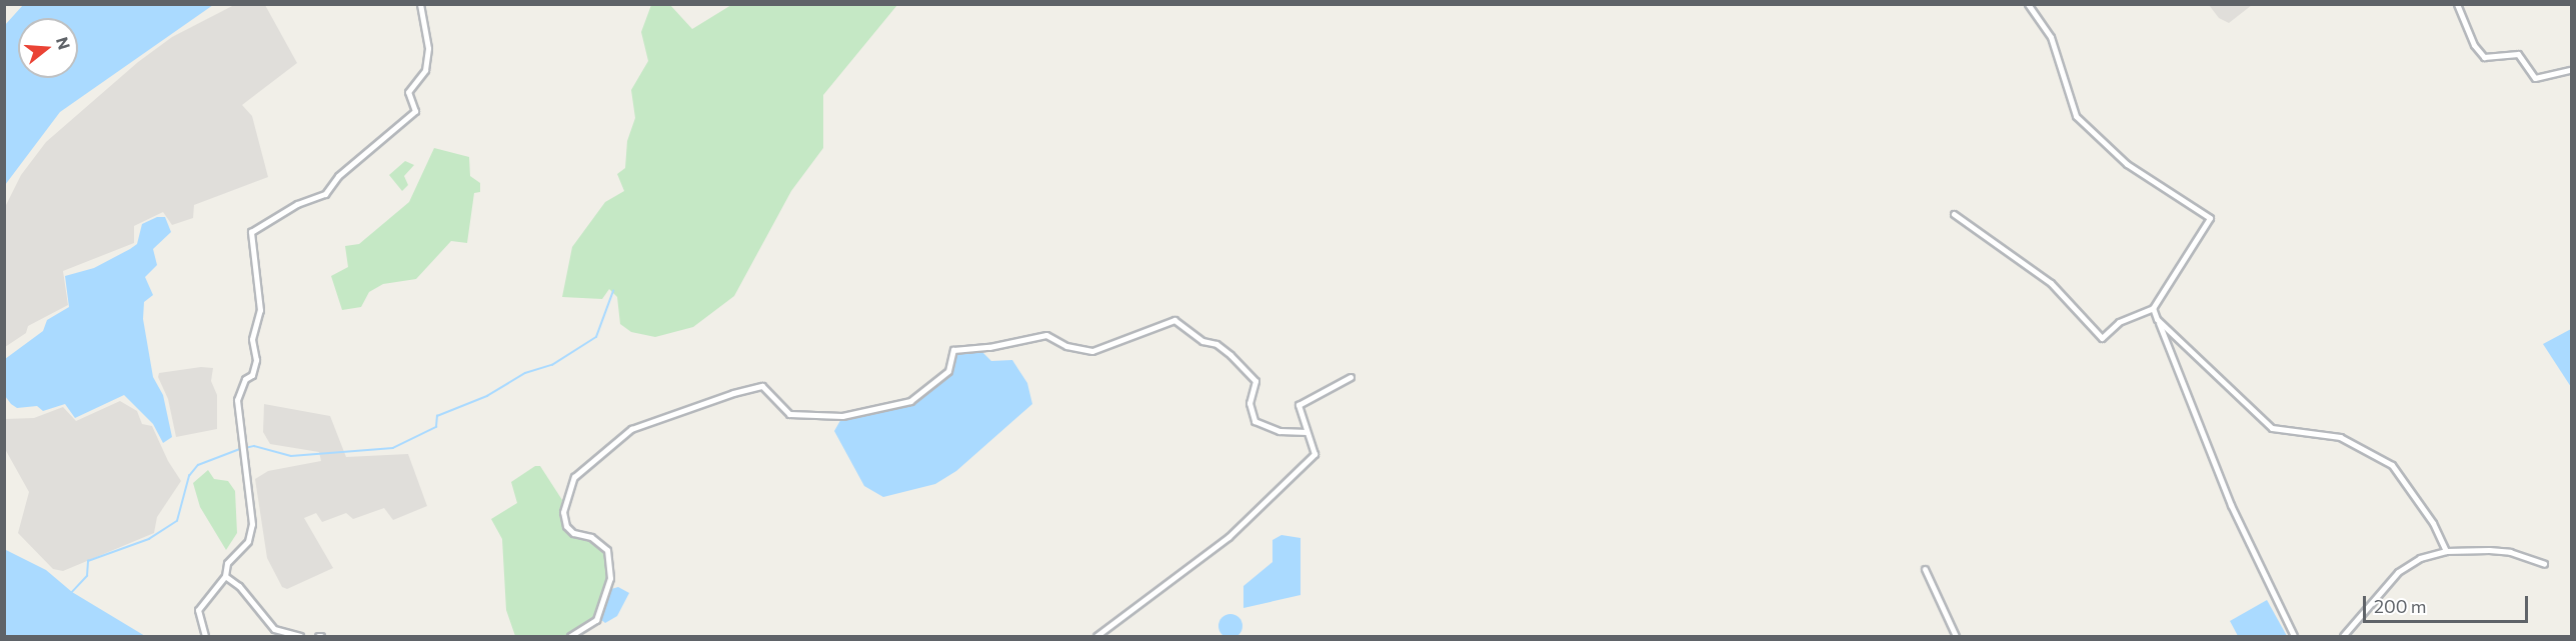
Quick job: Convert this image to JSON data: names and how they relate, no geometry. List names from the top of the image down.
{
  "scale_bar": "200 m",
  "north": "right"
}
